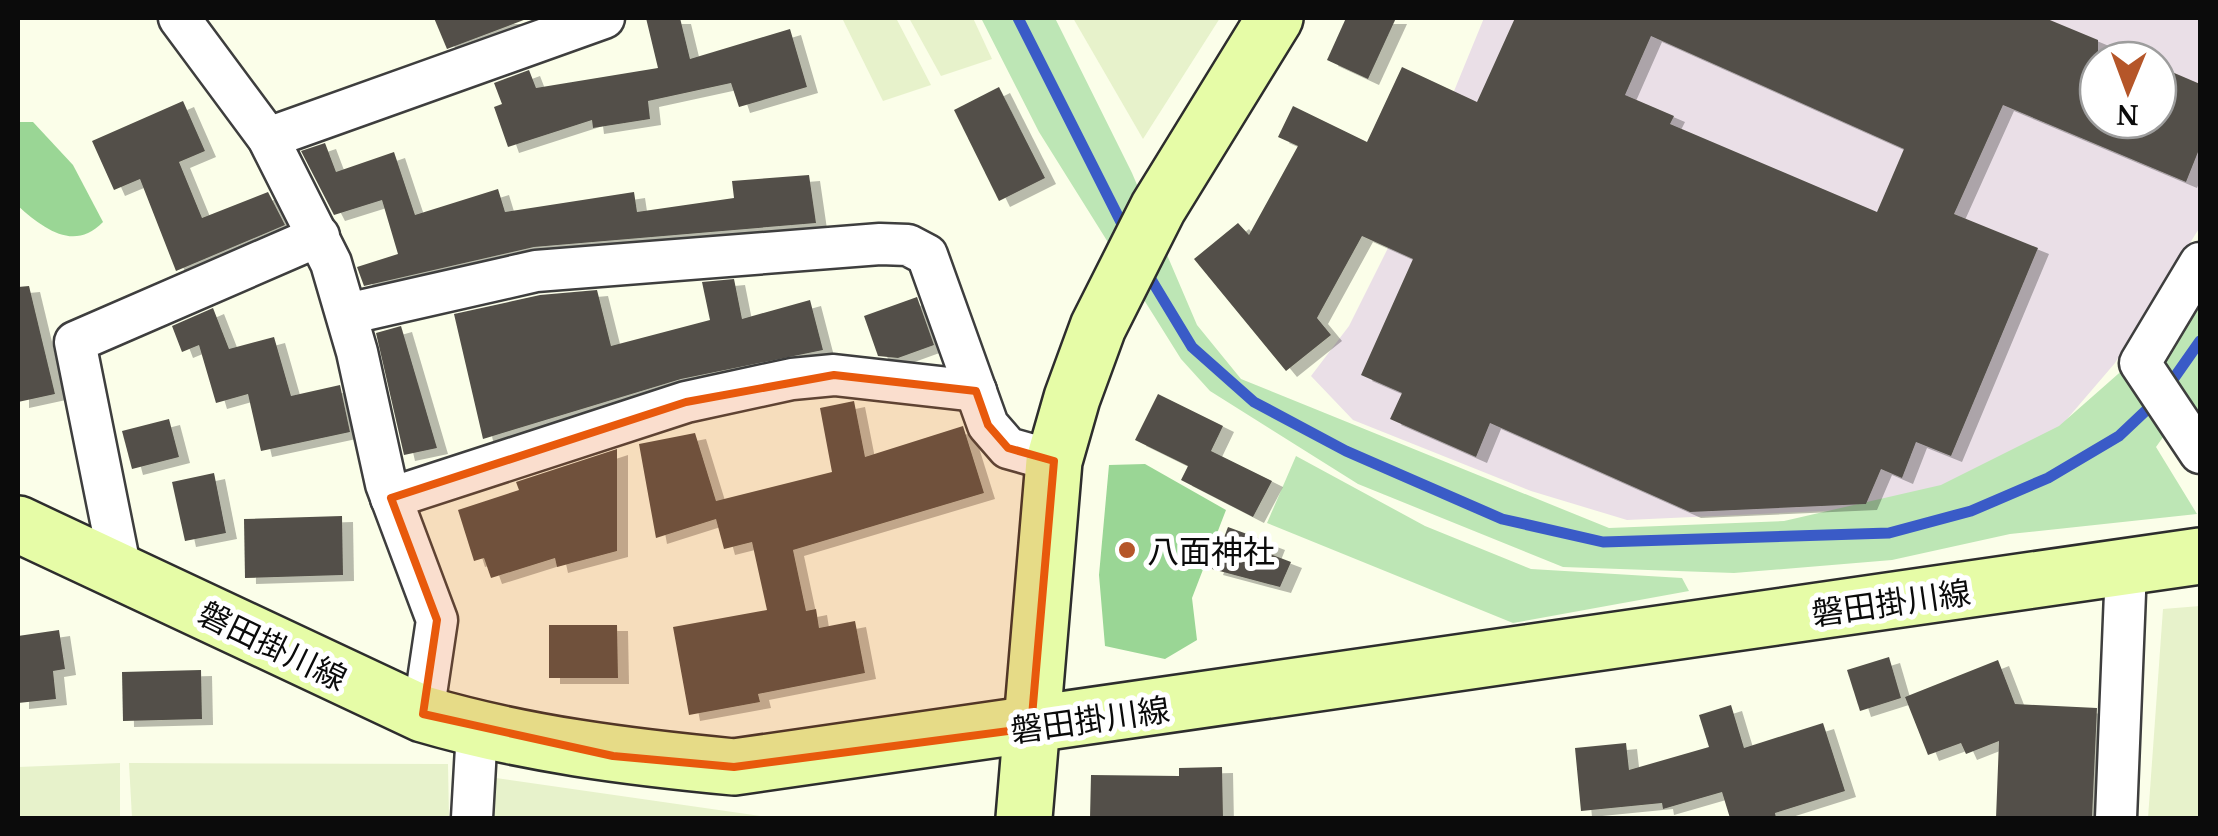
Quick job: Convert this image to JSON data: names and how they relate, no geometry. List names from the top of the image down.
{
  "streets": {
    "main road": ["磐田掛川線"]
  },
  "places": ["八面神社"],
  "north": "bottom"
}
